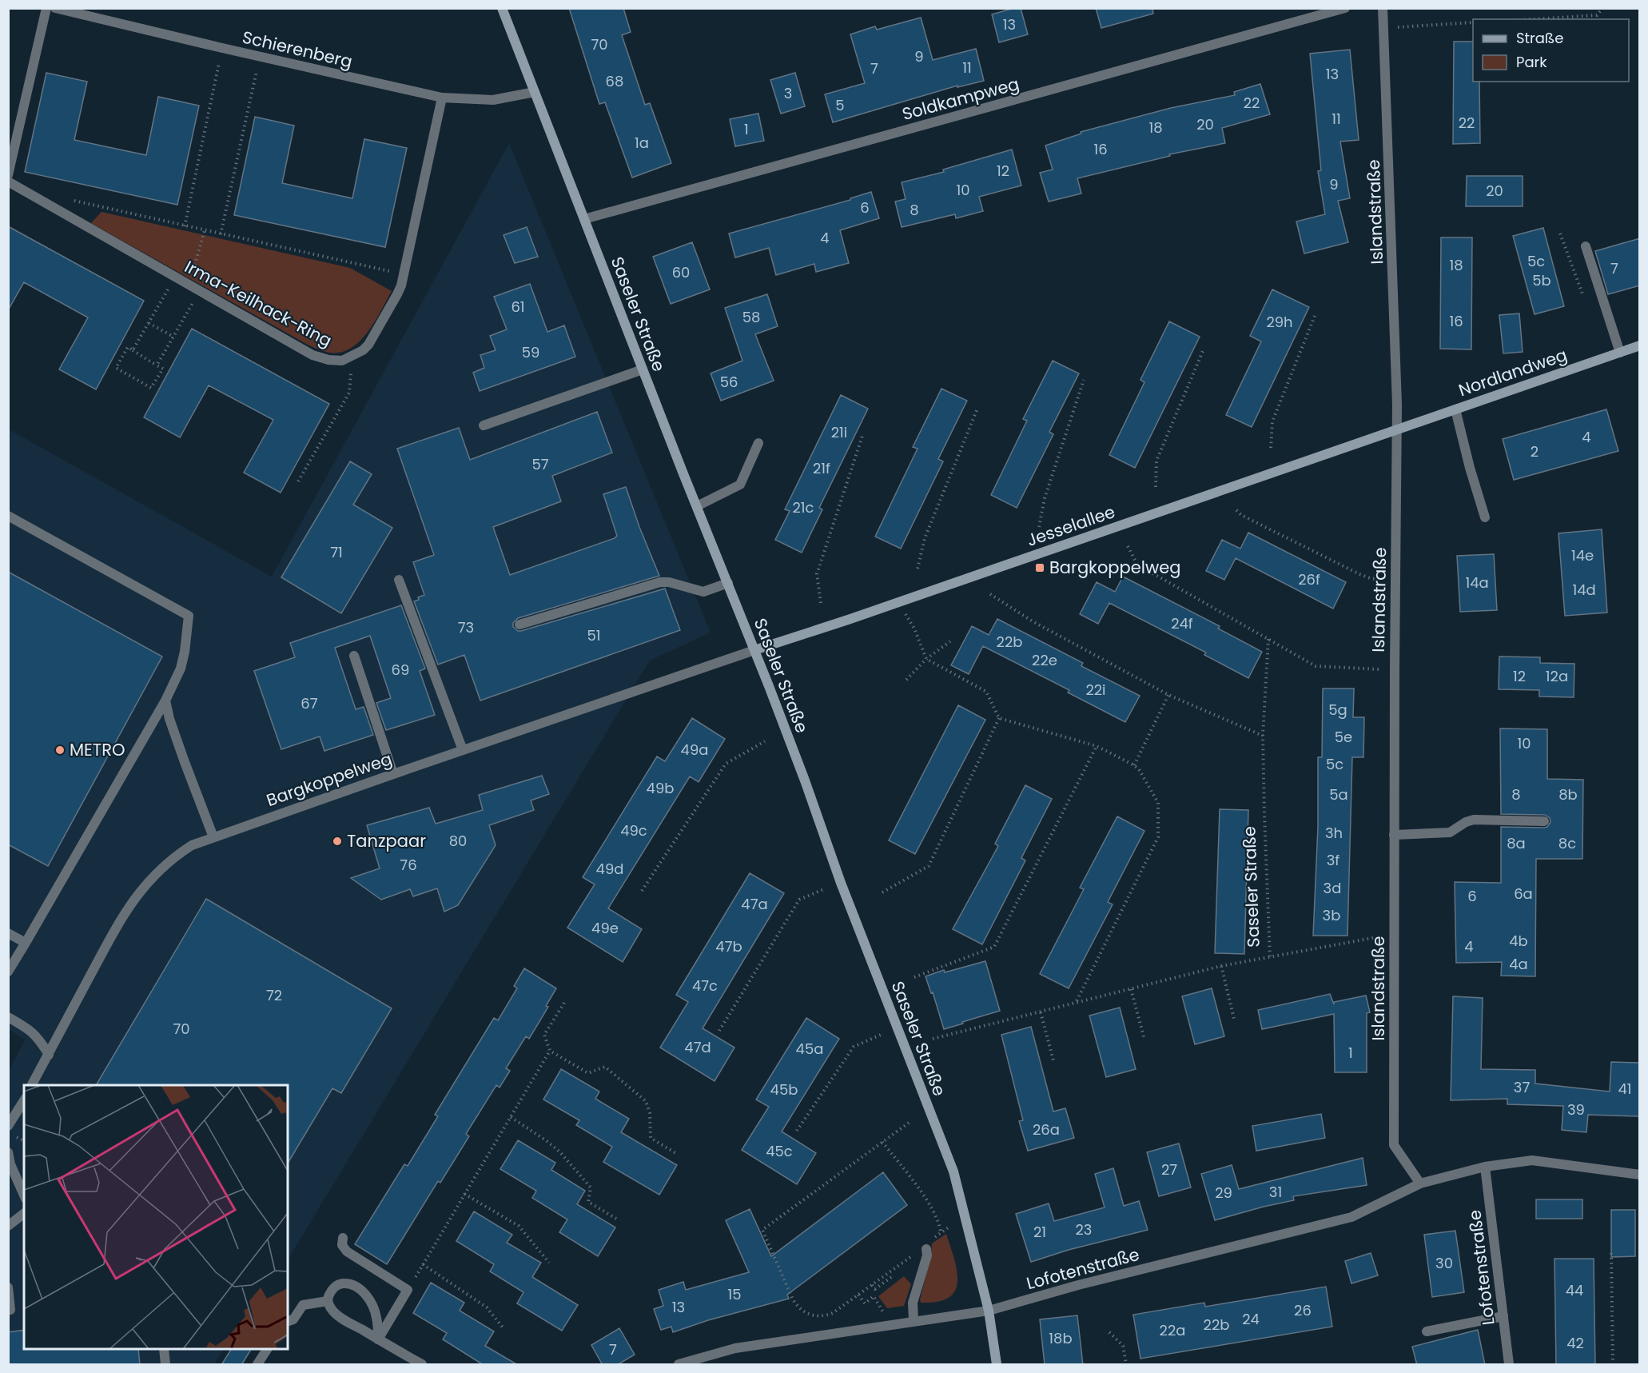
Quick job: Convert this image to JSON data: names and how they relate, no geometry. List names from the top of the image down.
{
  "streets": {
    "street": [
      "Schierenberg",
      "Soldkampweg",
      "Islandstraße",
      "Irma-Keilhack-Ring",
      "Saseler Straße",
      "Nordlandweg",
      "Jesselallee",
      "Bargkoppelweg",
      "Lofotenstraße"
    ]
  },
  "crossings": [
    ["Schierenberg", "Irma-Keilhack-Ring"],
    ["Schierenberg", "Saseler Straße"],
    ["Soldkampweg", "Saseler Straße"],
    ["Islandstraße", "Saseler Straße"],
    ["Islandstraße", "Nordlandweg"],
    ["Islandstraße", "Jesselallee"],
    ["Islandstraße", "Lofotenstraße"],
    ["Saseler Straße", "Jesselallee"],
    ["Saseler Straße", "Bargkoppelweg"],
    ["Saseler Straße", "Lofotenstraße"],
    ["Nordlandweg", "Jesselallee"],
    ["Jesselallee", "Bargkoppelweg"]
  ],
  "places": {
    "transit": ["Bargkoppelweg"],
    "other": ["METRO", "Tanzpaar"]
  },
  "house_numbers": [
    "13",
    "70",
    "9",
    "11",
    "7",
    "13",
    "68",
    "3",
    "22",
    "5",
    "11",
    "22",
    "20",
    "18",
    "1",
    "1a",
    "16",
    "12",
    "9",
    "10",
    "20",
    "6",
    "8",
    "4",
    "5c",
    "18",
    "7",
    "60",
    "5b",
    "61",
    "58",
    "16",
    "29h",
    "59",
    "56",
    "21i",
    "4",
    "2",
    "57",
    "21f",
    "21c",
    "71",
    "14e",
    "26f",
    "14a",
    "14d",
    "24f",
    "73",
    "51",
    "22b",
    "22e",
    "69",
    "12",
    "12a",
    "22i",
    "67",
    "5g",
    "5e",
    "10",
    "49a",
    "5c",
    "49b",
    "5a",
    "8",
    "8b",
    "49c",
    "3h",
    "80",
    "8a",
    "8c",
    "3f",
    "76",
    "49d",
    "3d",
    "6a",
    "6",
    "47a",
    "3b",
    "49e",
    "4b",
    "47b",
    "4",
    "4a",
    "47c",
    "72",
    "70",
    "47d",
    "45a",
    "1",
    "37",
    "41",
    "45b",
    "39",
    "26a",
    "45c",
    "27",
    "31",
    "29",
    "23",
    "21",
    "30",
    "44",
    "15",
    "13",
    "26",
    "24",
    "22b",
    "22a",
    "18b",
    "42",
    "7"
  ],
  "legend": ["Straße", "Park"]
}
